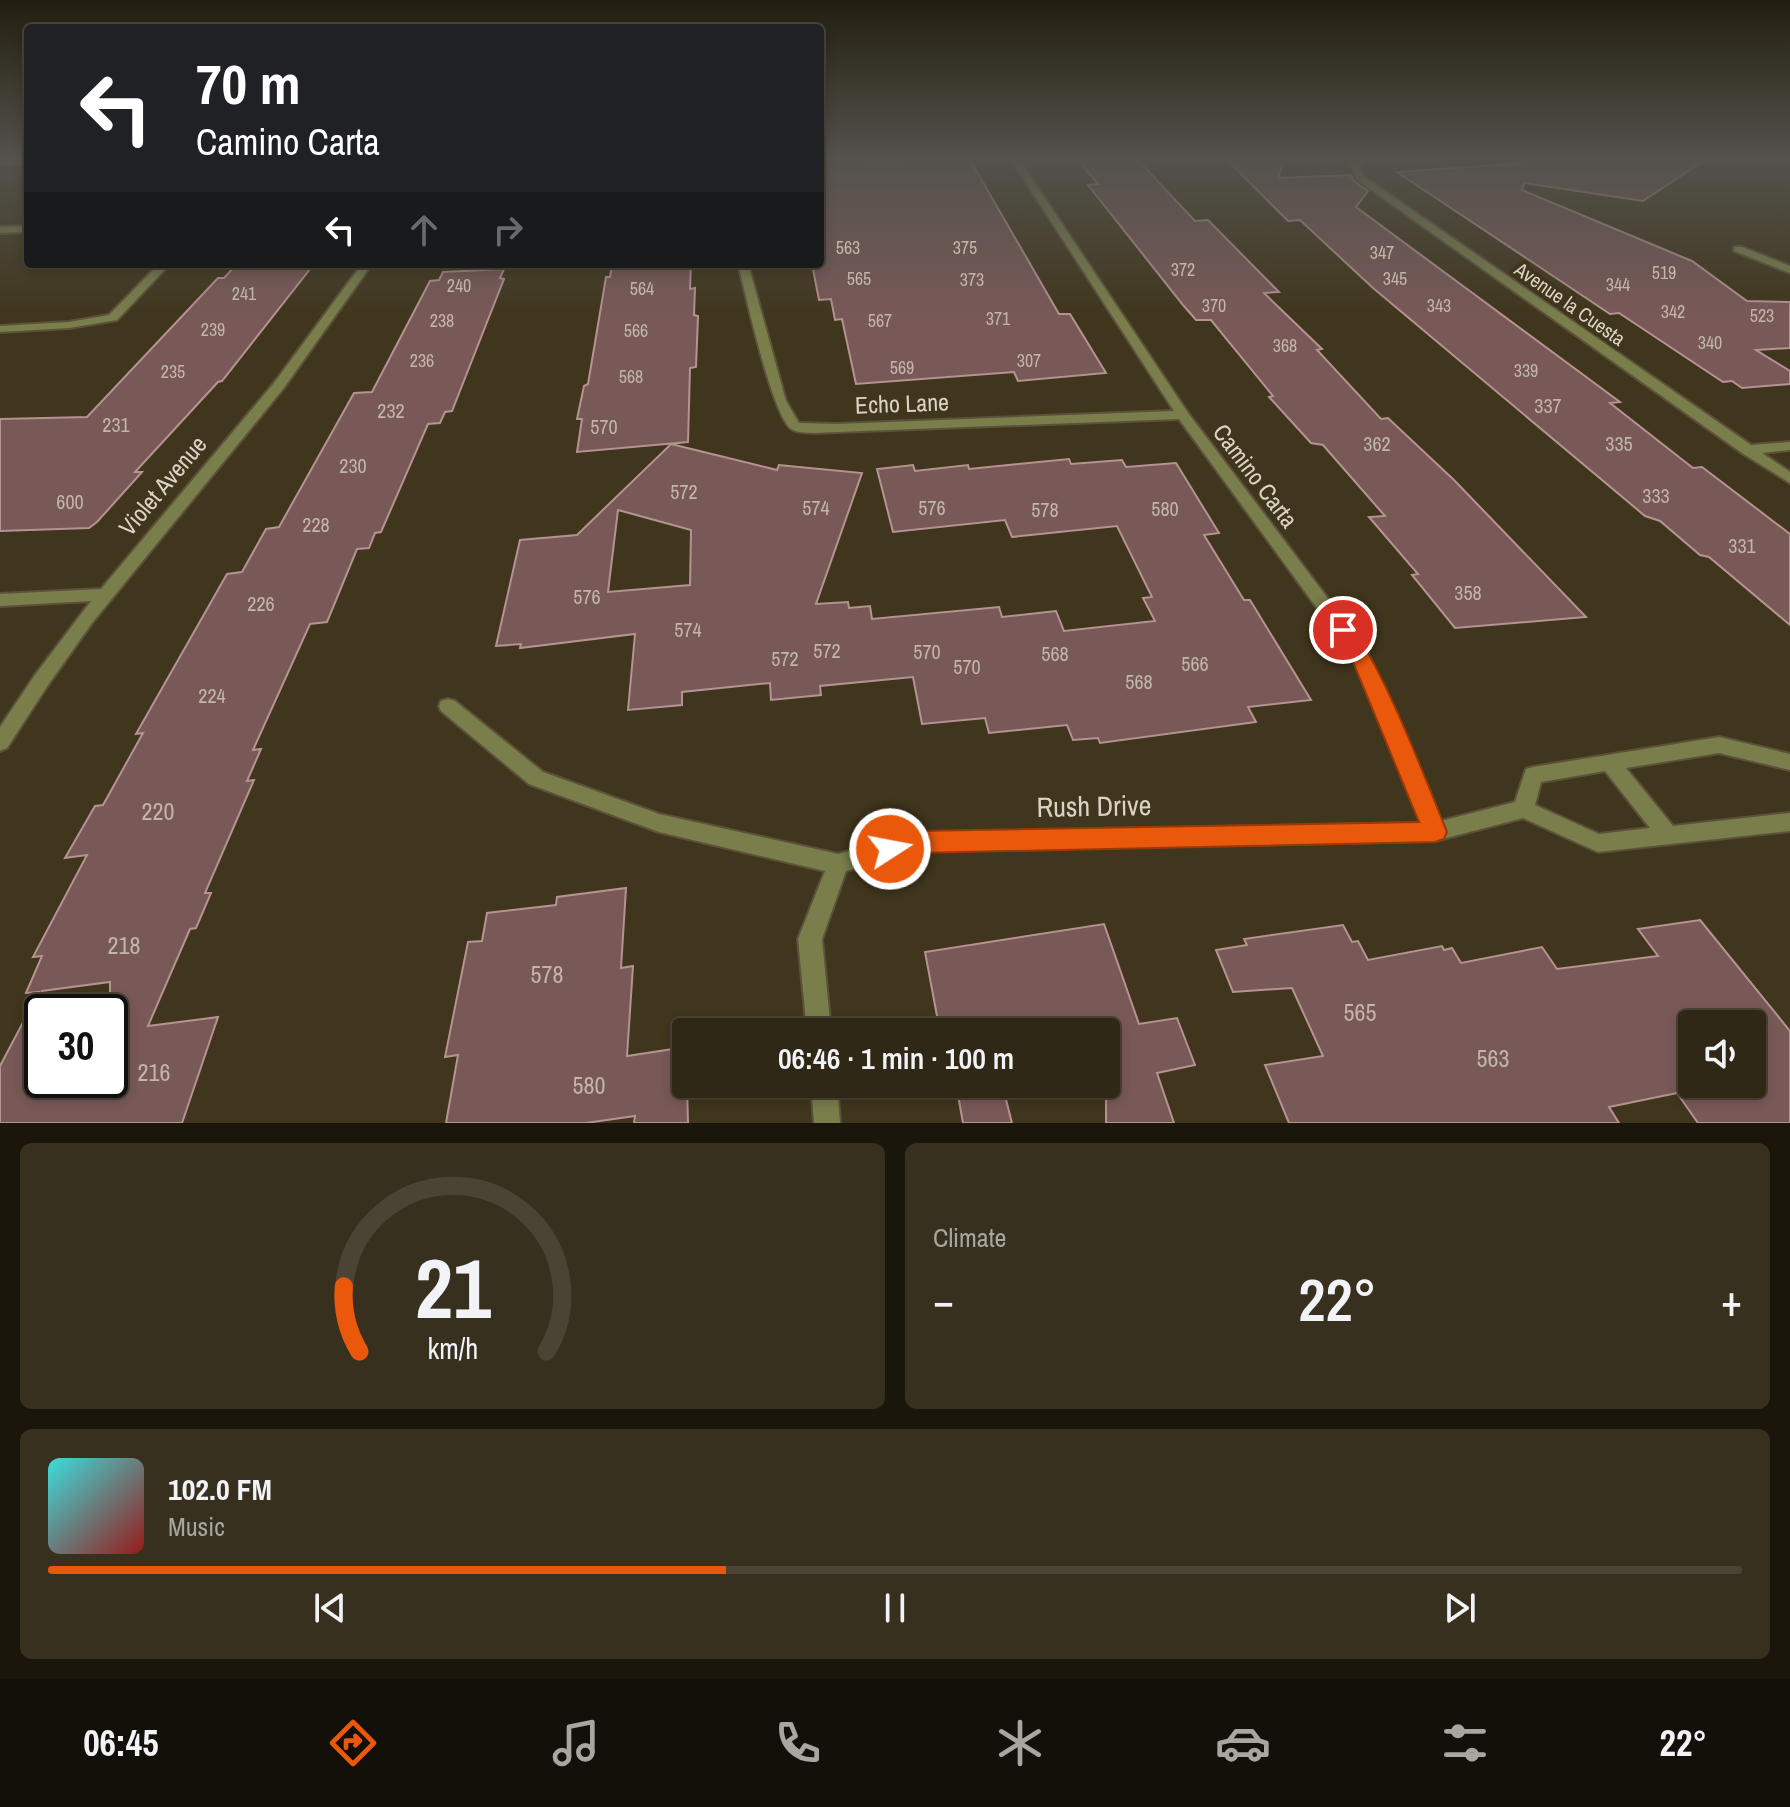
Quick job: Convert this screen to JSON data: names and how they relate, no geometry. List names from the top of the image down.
{
  "streets": {
    "street": [
      "Avenue la Cuesta",
      "Echo Lane",
      "Camino Carta",
      "Violet Avenue",
      "Rush Drive"
    ]
  },
  "crossings": [
    ["Echo Lane", "Camino Carta"],
    ["Camino Carta", "Rush Drive"]
  ],
  "house_numbers": [
    "563",
    "375",
    "347",
    "372",
    "519",
    "565",
    "345",
    "373",
    "344",
    "240",
    "564",
    "241",
    "370",
    "343",
    "342",
    "523",
    "371",
    "238",
    "567",
    "239",
    "566",
    "340",
    "368",
    "236",
    "307",
    "569",
    "339",
    "235",
    "568",
    "337",
    "232",
    "231",
    "570",
    "362",
    "335",
    "230",
    "572",
    "333",
    "600",
    "574",
    "576",
    "580",
    "578",
    "228",
    "331",
    "358",
    "576",
    "226",
    "574",
    "572",
    "570",
    "568",
    "572",
    "566",
    "570",
    "568",
    "224",
    "220",
    "218",
    "578",
    "565",
    "563",
    "216",
    "580"
  ],
  "page": {
    "turn": ["70 m", "Camino Carta"],
    "limit": "30",
    "trip": "06:46 · 1 min · 100 m",
    "tile": "Climate",
    "heat": ["−", "22°", "+"],
    "song": ["102.0 FM", "Music"],
    "tabs": ["06:45", "22°"],
    "gauge": ["21", "km/h"]
  }
}
